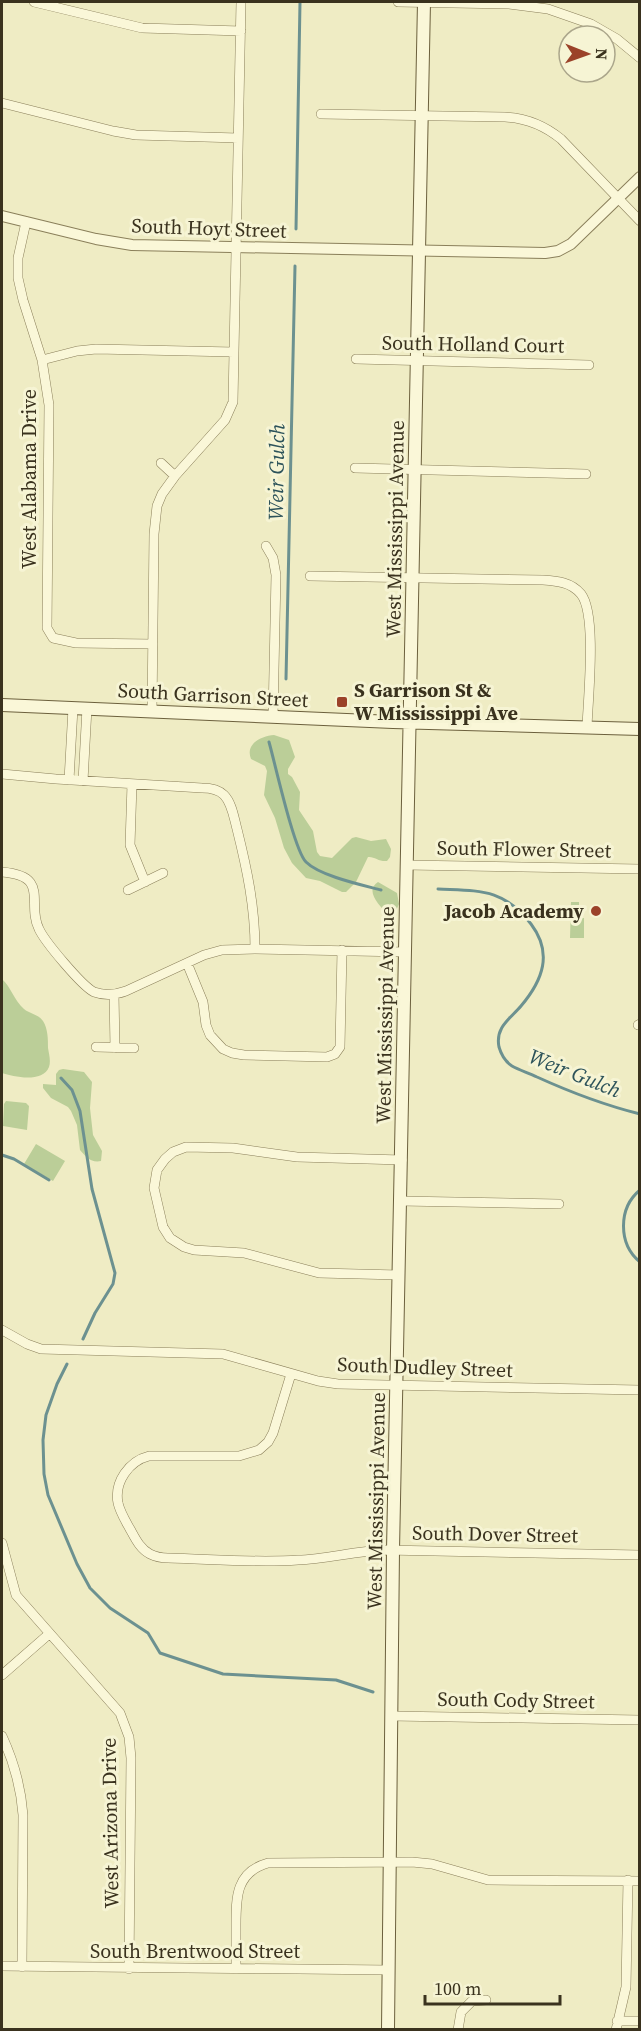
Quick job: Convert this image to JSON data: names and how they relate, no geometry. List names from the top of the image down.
{
  "streets": {
    "main road": ["West Mississippi Avenue", "South Garrison Street"],
    "street": [
      "South Hoyt Street",
      "South Holland Court",
      "West Alabama Drive",
      "South Flower Street",
      "South Dudley Street",
      "South Dover Street",
      "South Cody Street",
      "West Arizona Drive",
      "South Brentwood Street"
    ]
  },
  "crossings": [
    ["South Hoyt Street", "West Alabama Drive"],
    ["South Hoyt Street", "West Mississippi Avenue"],
    ["South Holland Court", "West Mississippi Avenue"],
    ["West Mississippi Avenue", "South Garrison Street"],
    ["West Mississippi Avenue", "South Flower Street"],
    ["West Mississippi Avenue", "South Dudley Street"],
    ["West Mississippi Avenue", "South Dover Street"],
    ["West Mississippi Avenue", "South Cody Street"],
    ["West Mississippi Avenue", "South Brentwood Street"],
    ["South Dudley Street", "South Dover Street"],
    ["West Arizona Drive", "South Brentwood Street"]
  ],
  "water": ["Weir Gulch"],
  "places": {
    "transit": ["S Garrison St & W Mississippi Ave"],
    "other": ["Jacob Academy"]
  },
  "scale_bar": "100 m",
  "north": "right"
}
